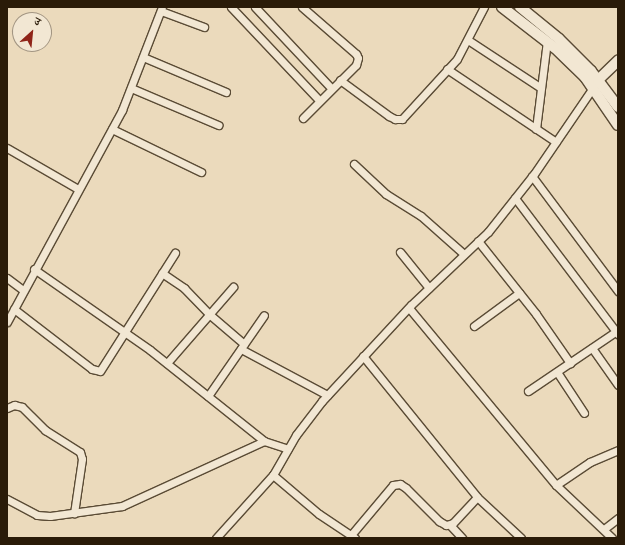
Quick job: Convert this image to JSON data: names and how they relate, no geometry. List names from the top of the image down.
{
  "north": "top right"
}
